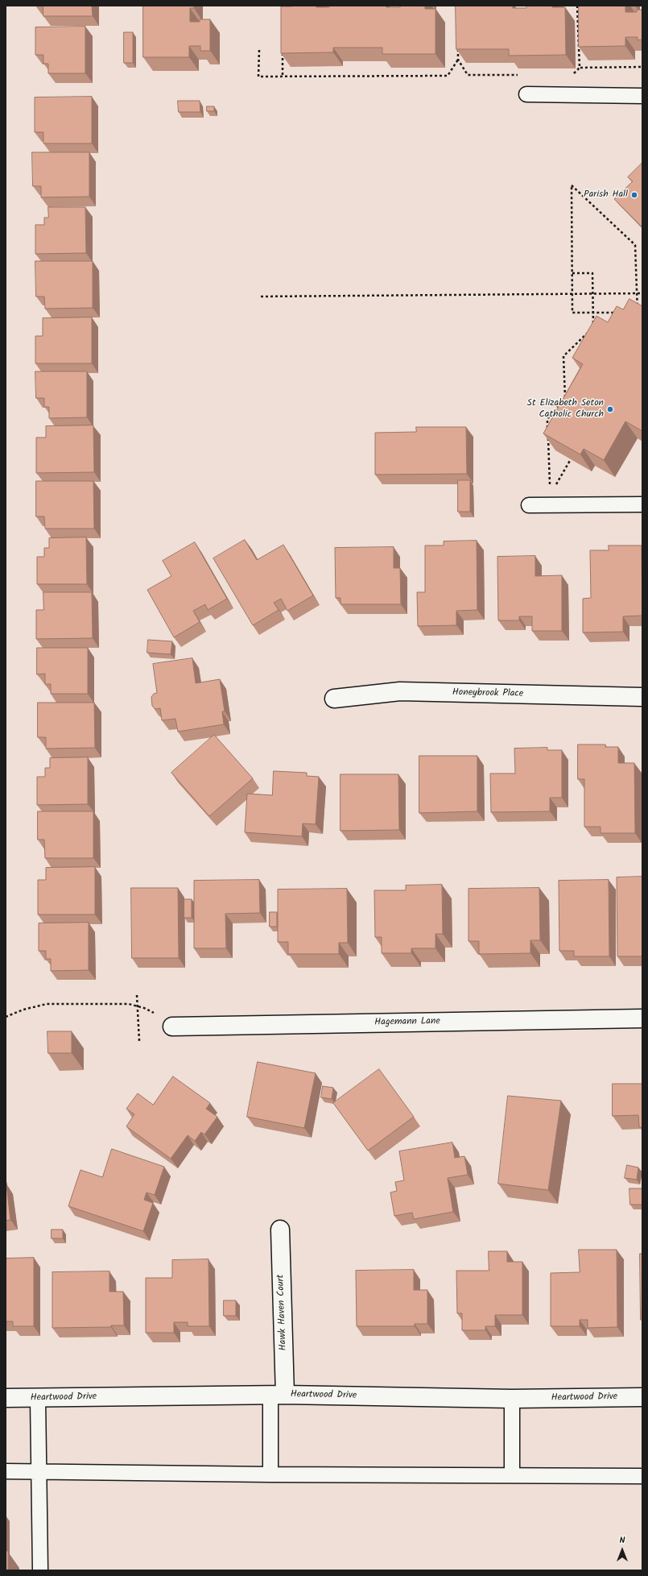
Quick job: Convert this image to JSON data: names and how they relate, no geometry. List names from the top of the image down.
{
  "streets": {
    "street": [
      "Honeybrook Place",
      "Hagemann Lane",
      "Hawk Haven Court",
      "Heartwood Drive"
    ]
  },
  "crossings": [
    ["Hawk Haven Court", "Heartwood Drive"]
  ],
  "places": ["Parish Hall", "St Elizabeth Seton Catholic Church"],
  "north": "top"
}
